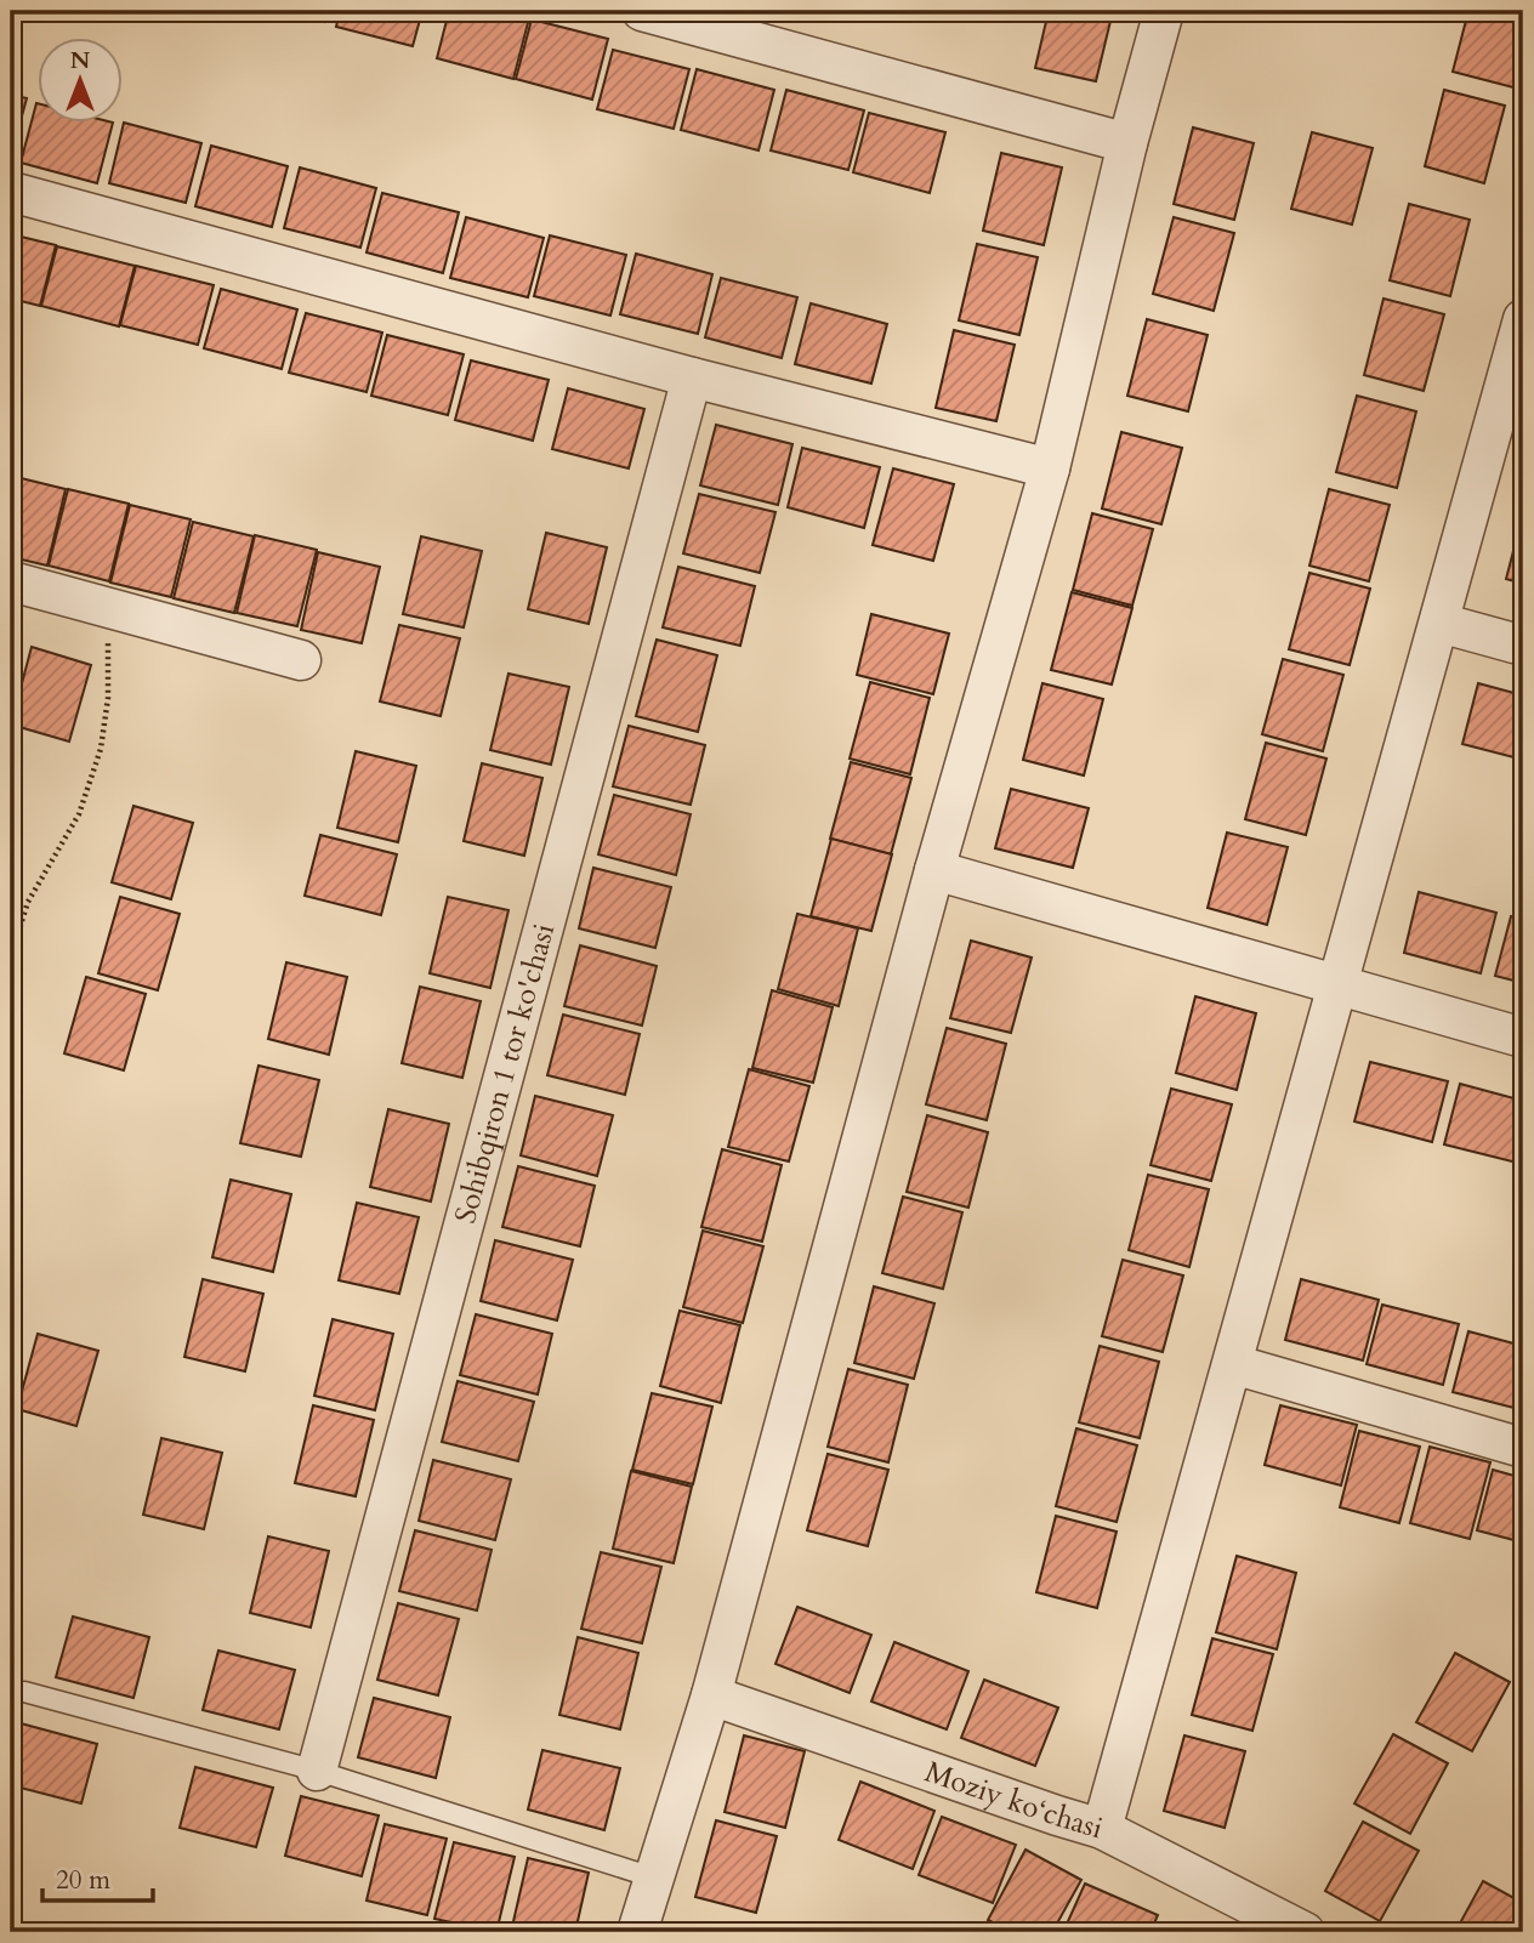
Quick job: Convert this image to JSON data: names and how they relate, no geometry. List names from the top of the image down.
{
  "streets": {
    "street": ["Sohibqiron 1 tor ko'chasi", "Moziy ko‘chasi"]
  },
  "scale_bar": "20 m",
  "north": "top"
}
